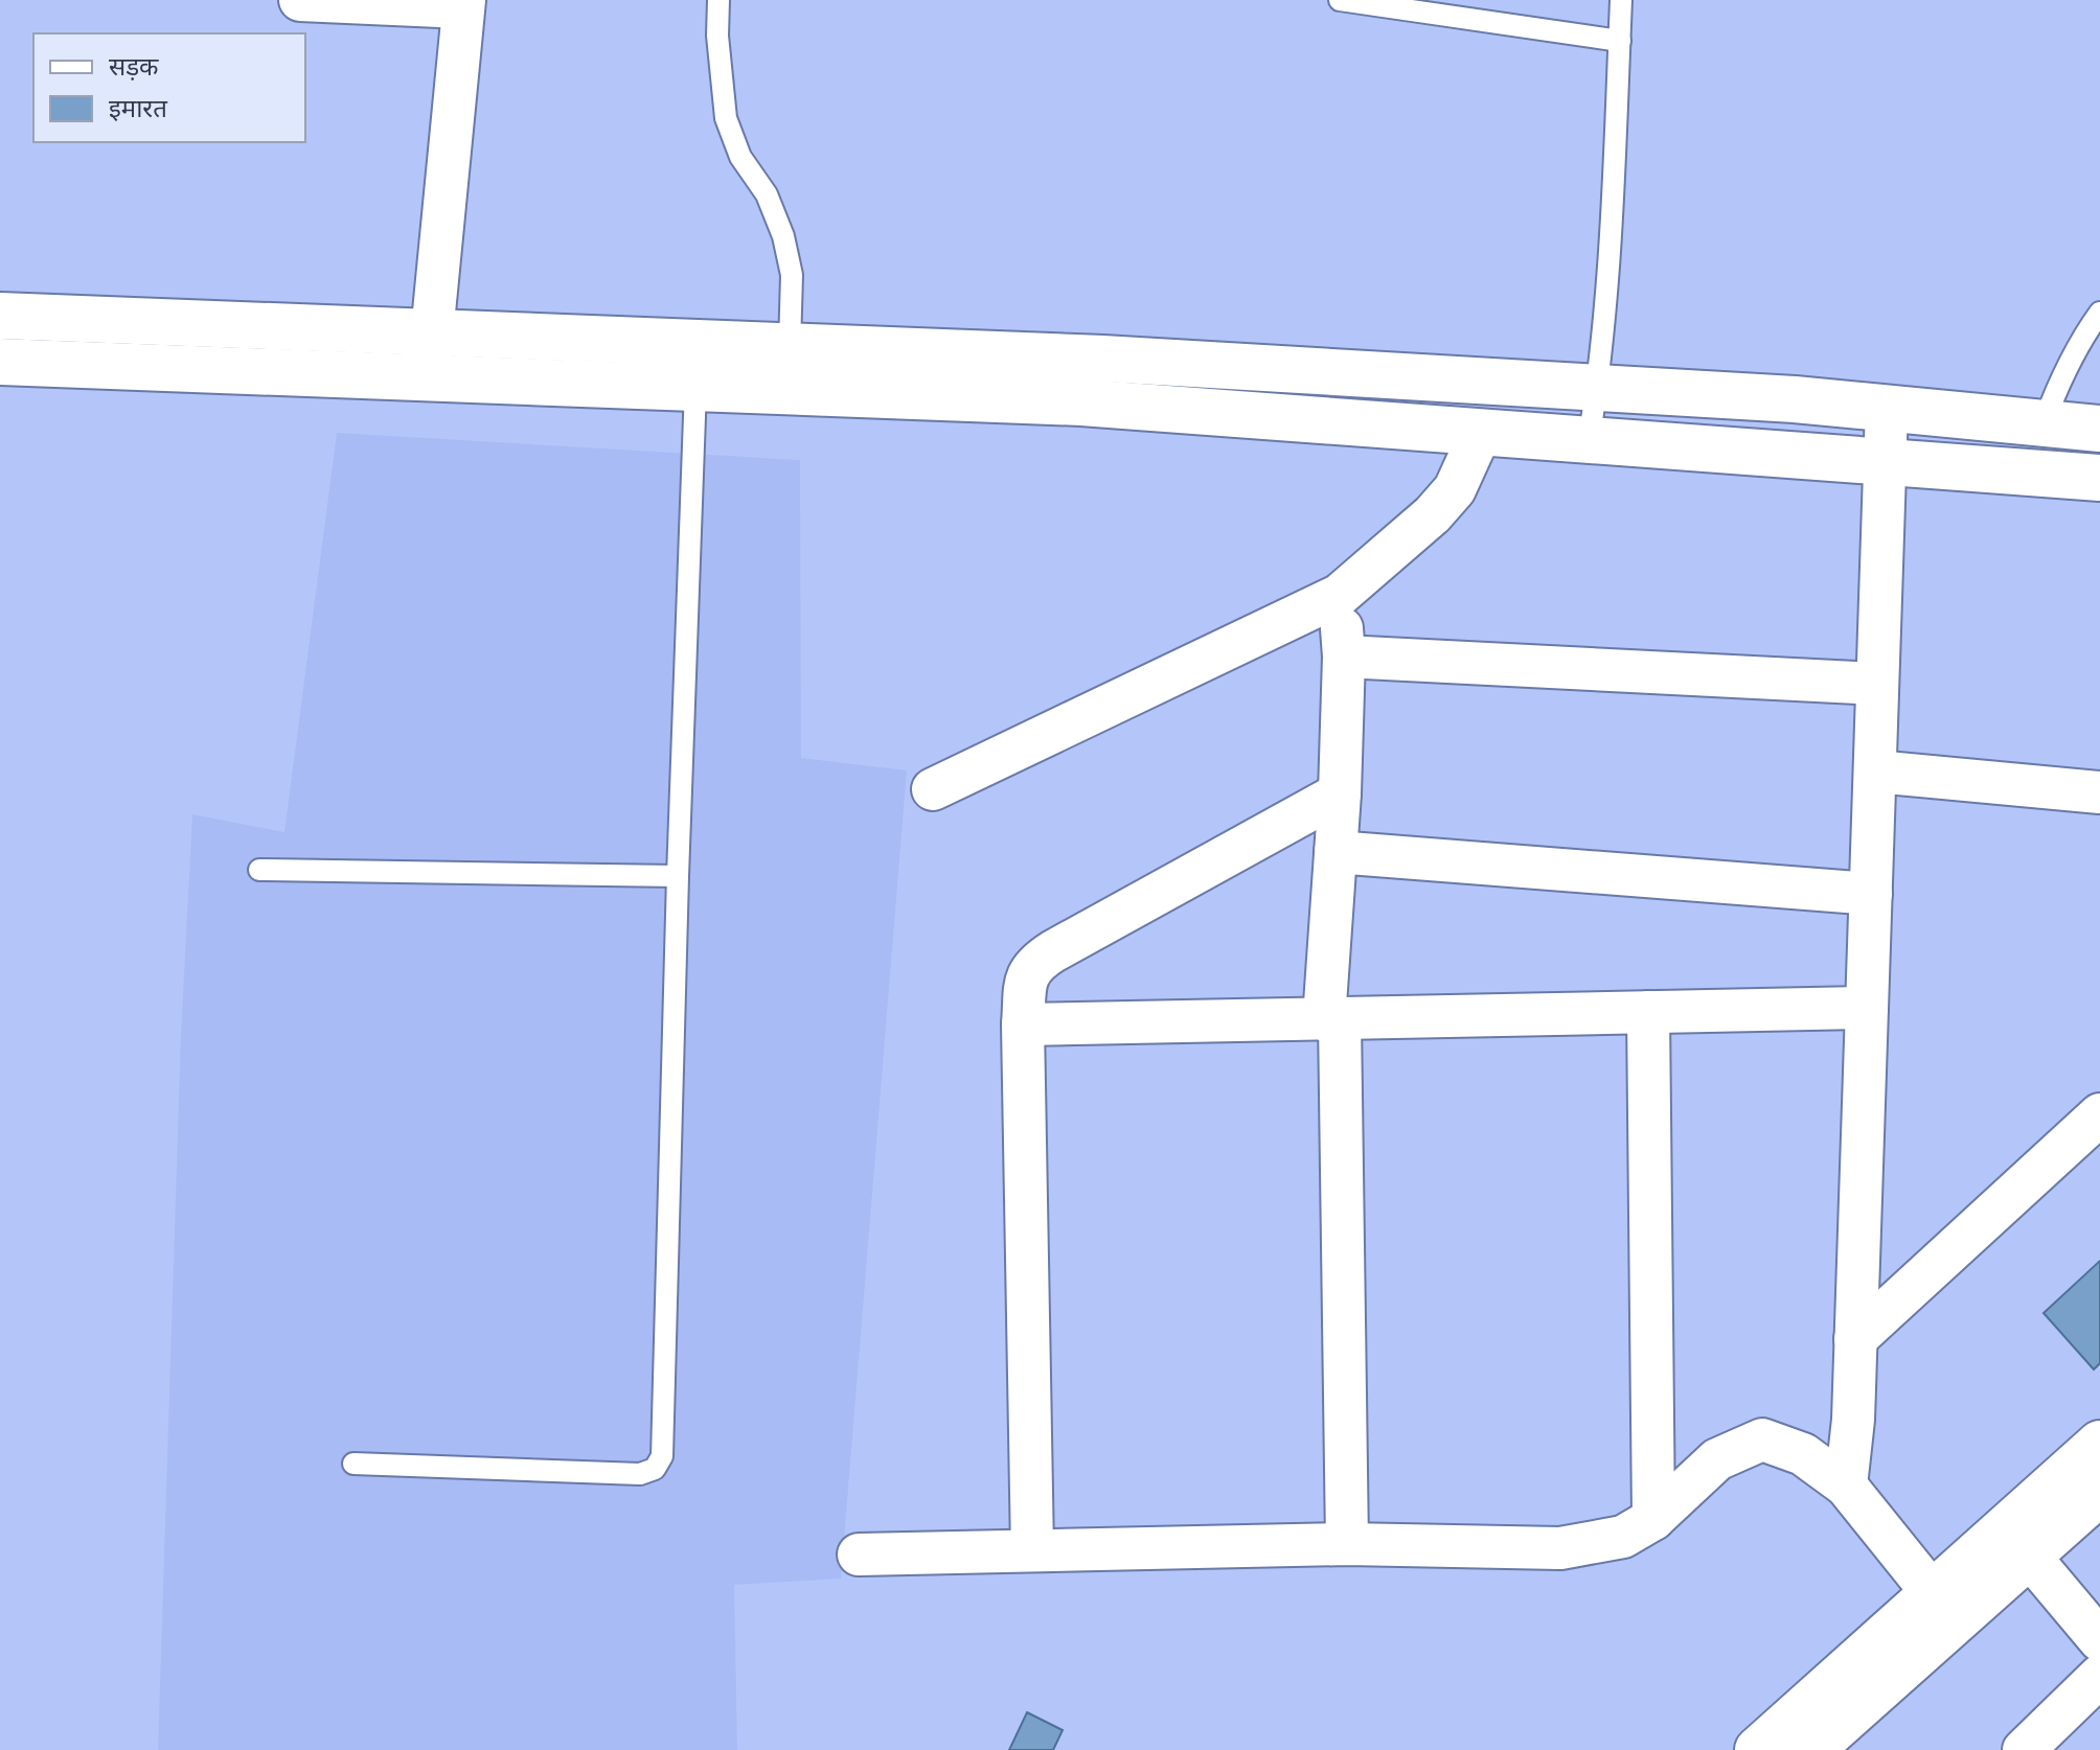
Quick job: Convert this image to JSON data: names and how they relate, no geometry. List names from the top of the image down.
{
  "legend": ["सड़क", "इमारत"]
}
